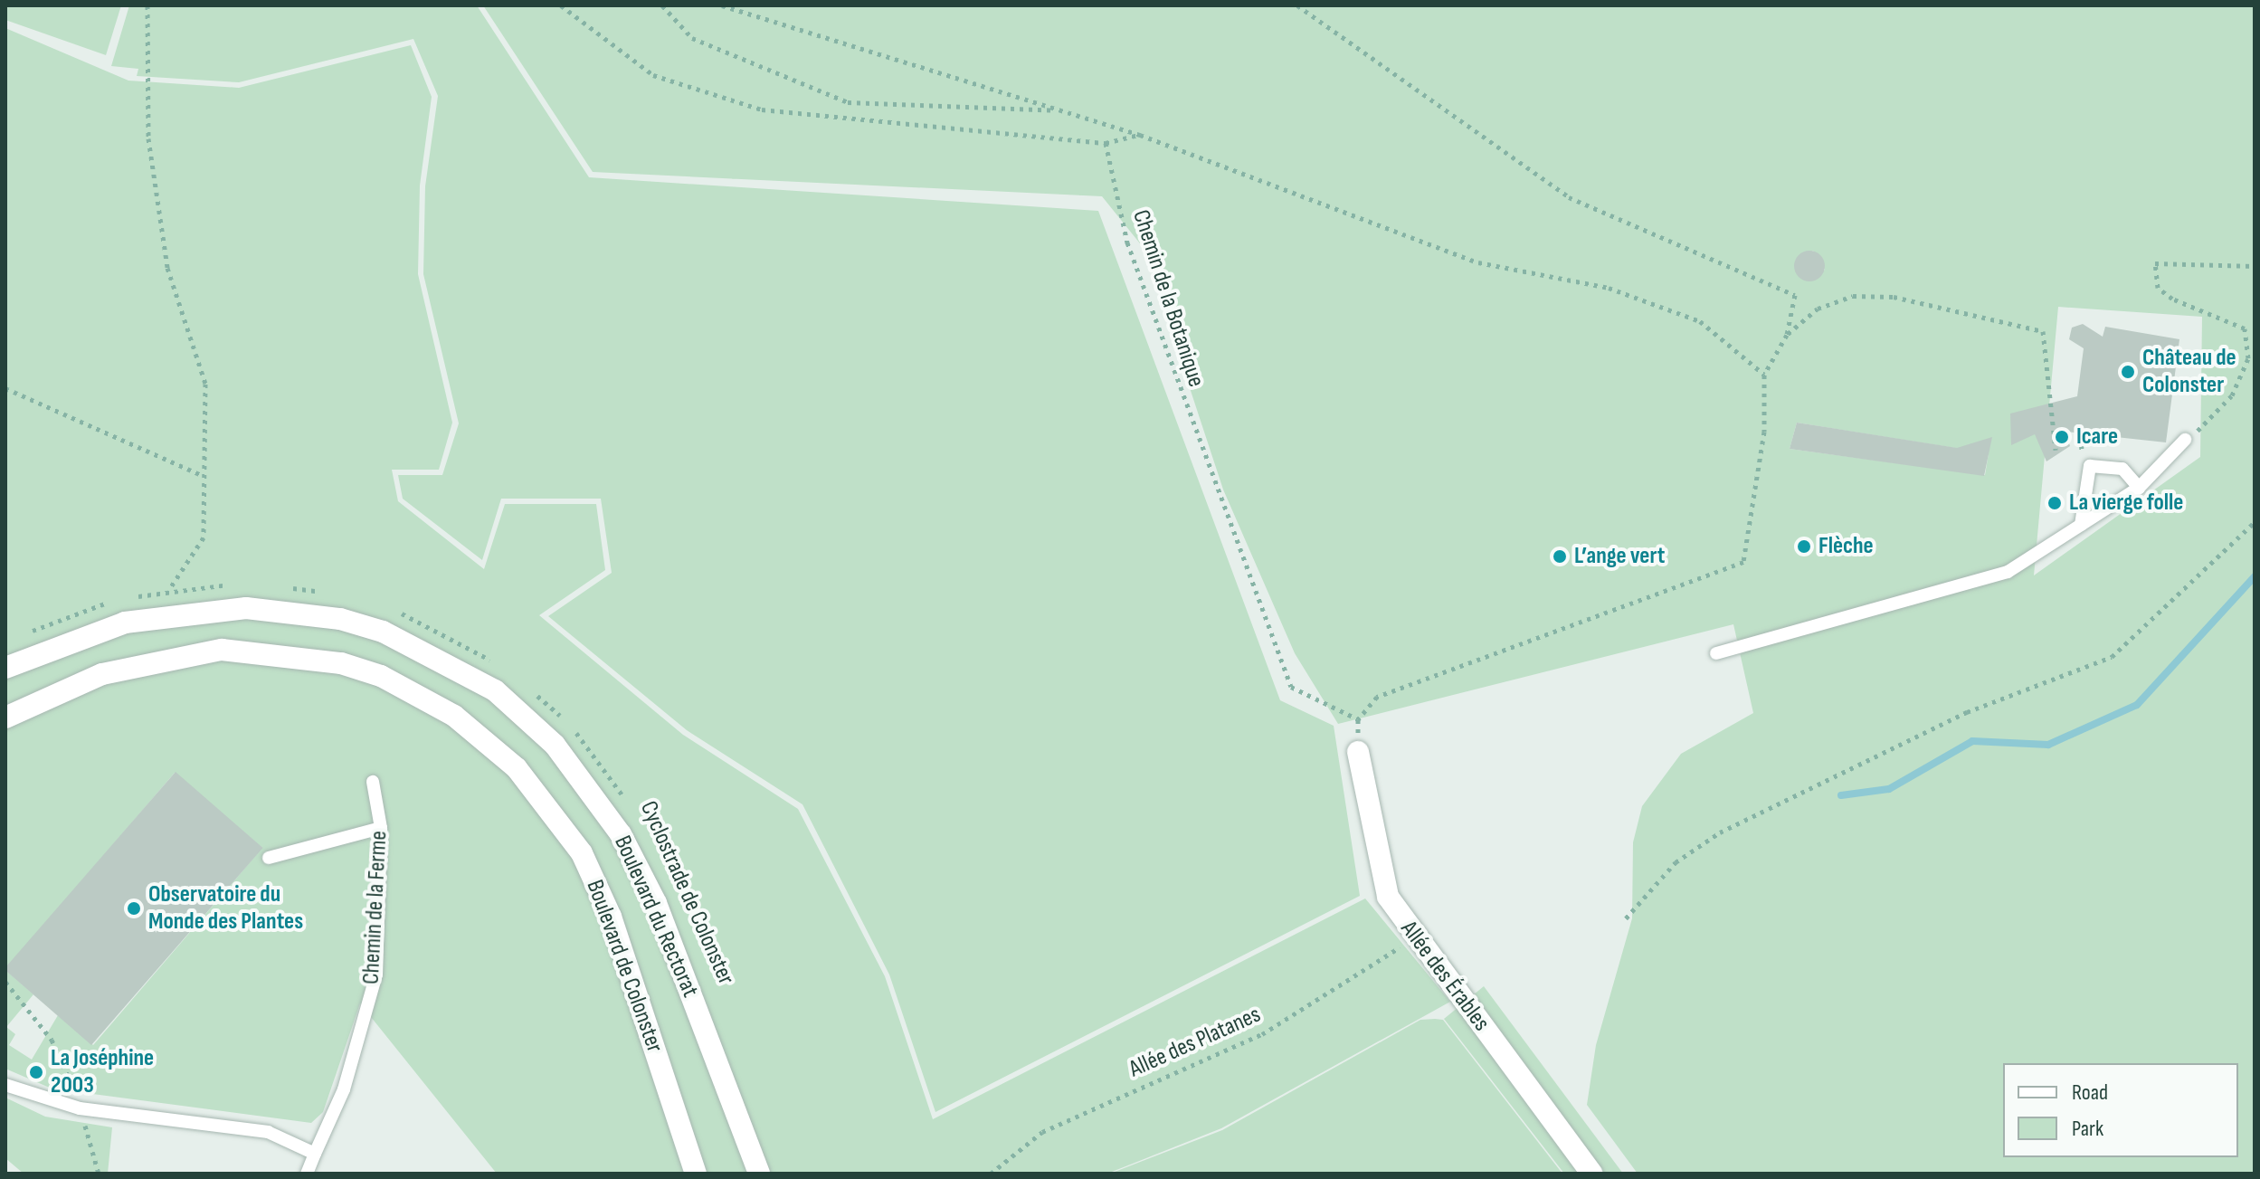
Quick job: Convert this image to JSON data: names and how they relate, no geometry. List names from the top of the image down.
{
  "streets": {
    "street": ["Boulevard du Rectorat", "Boulevard de Colonster", "Allée des Érables"],
    "lane": ["Chemin de la Ferme"],
    "path": ["Chemin de la Botanique", "Cyclostrade de Colonster", "Allée des Platanes"]
  },
  "crossings": [
    ["Allée des Érables", "Allée des Platanes"]
  ],
  "places": [
    "Château de Colonster",
    "Icare",
    "La vierge folle",
    "Flèche",
    "L’ange vert",
    "Observatoire du Monde des Plantes",
    "La Joséphine 2003"
  ],
  "legend": ["Road", "Park"]
}
